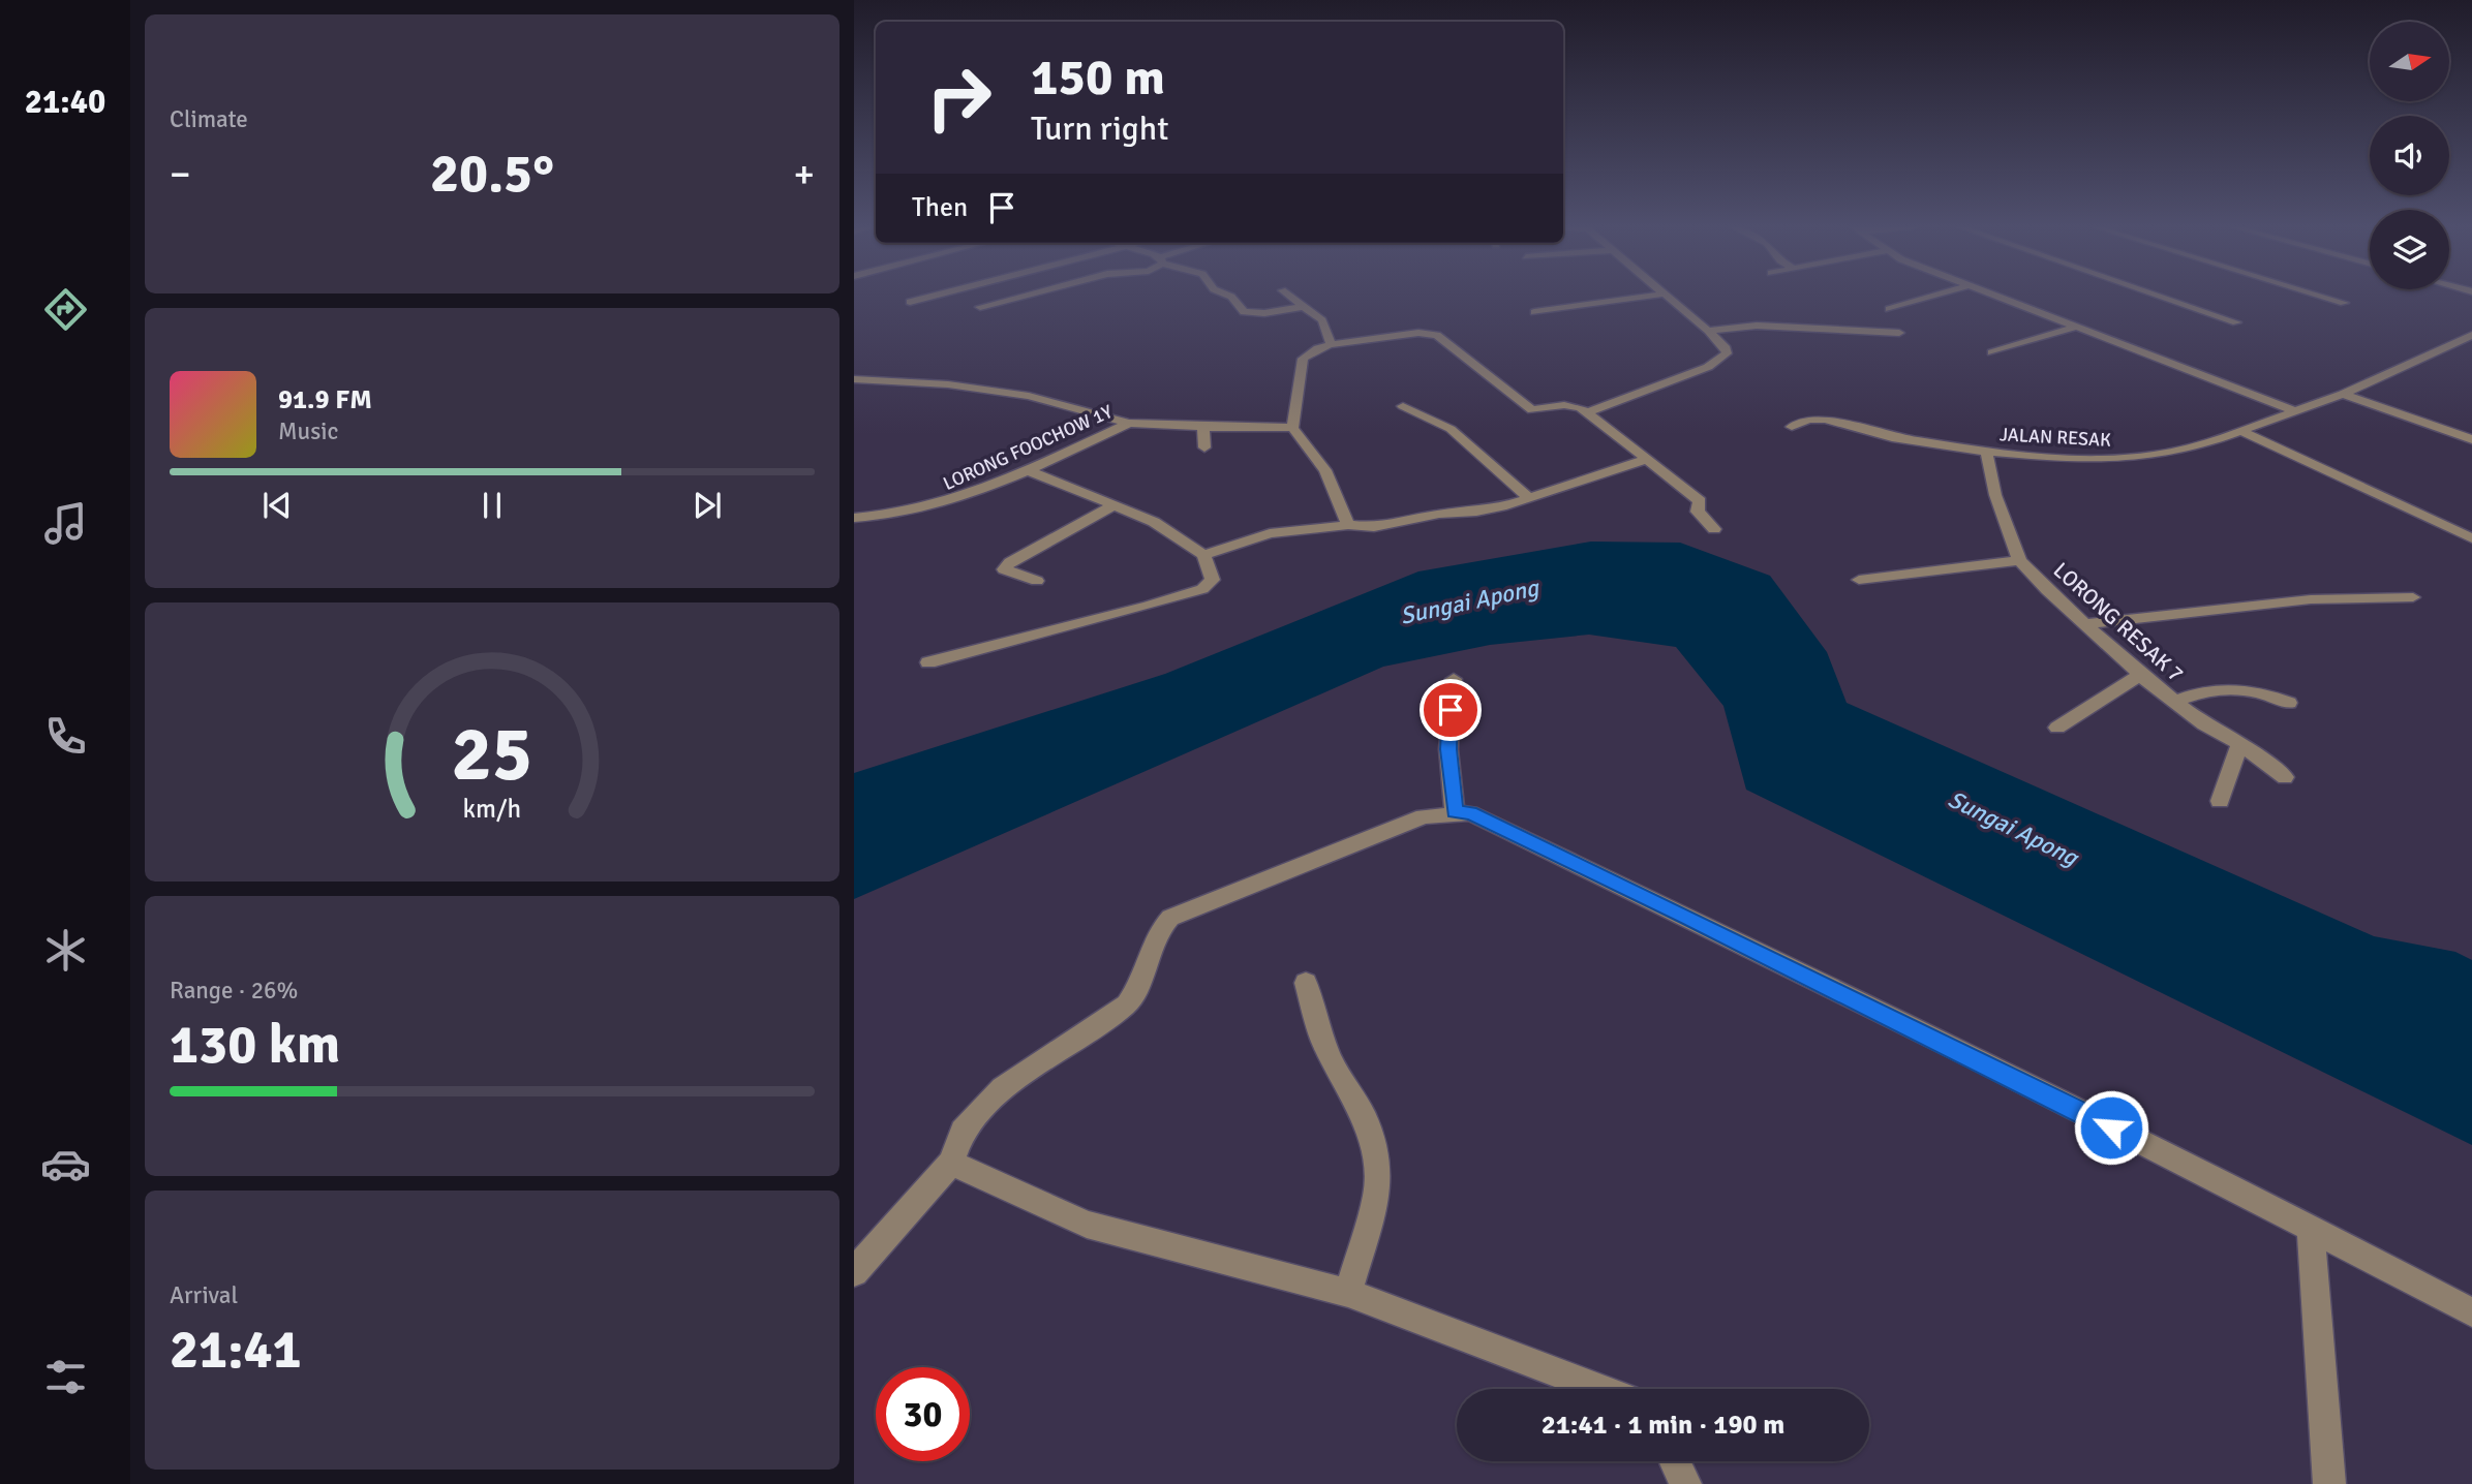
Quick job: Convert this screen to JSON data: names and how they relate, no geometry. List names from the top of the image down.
{
  "streets": {
    "street": ["JALAN RESAK", "LORONG FOOCHOW 1Y", "LORONG RESAK 7"]
  },
  "crossings": [
    ["JALAN RESAK", "LORONG RESAK 7"]
  ],
  "water": ["Sungai Apong"],
  "north": "right",
  "page": {
    "tabs": "21:40",
    "tile": [
      "Climate",
      ["Range · 26%", "130 km"],
      ["Arrival", "21:41"]
    ],
    "turn": ["150 m", "Turn right"],
    "heat": ["−", "20.5°", "+"],
    "then": "Then",
    "song": ["91.9 FM", "Music"],
    "limit": "30",
    "trip": "21:41 · 1 min · 190 m",
    "gauge": ["25", "km/h"]
  }
}
